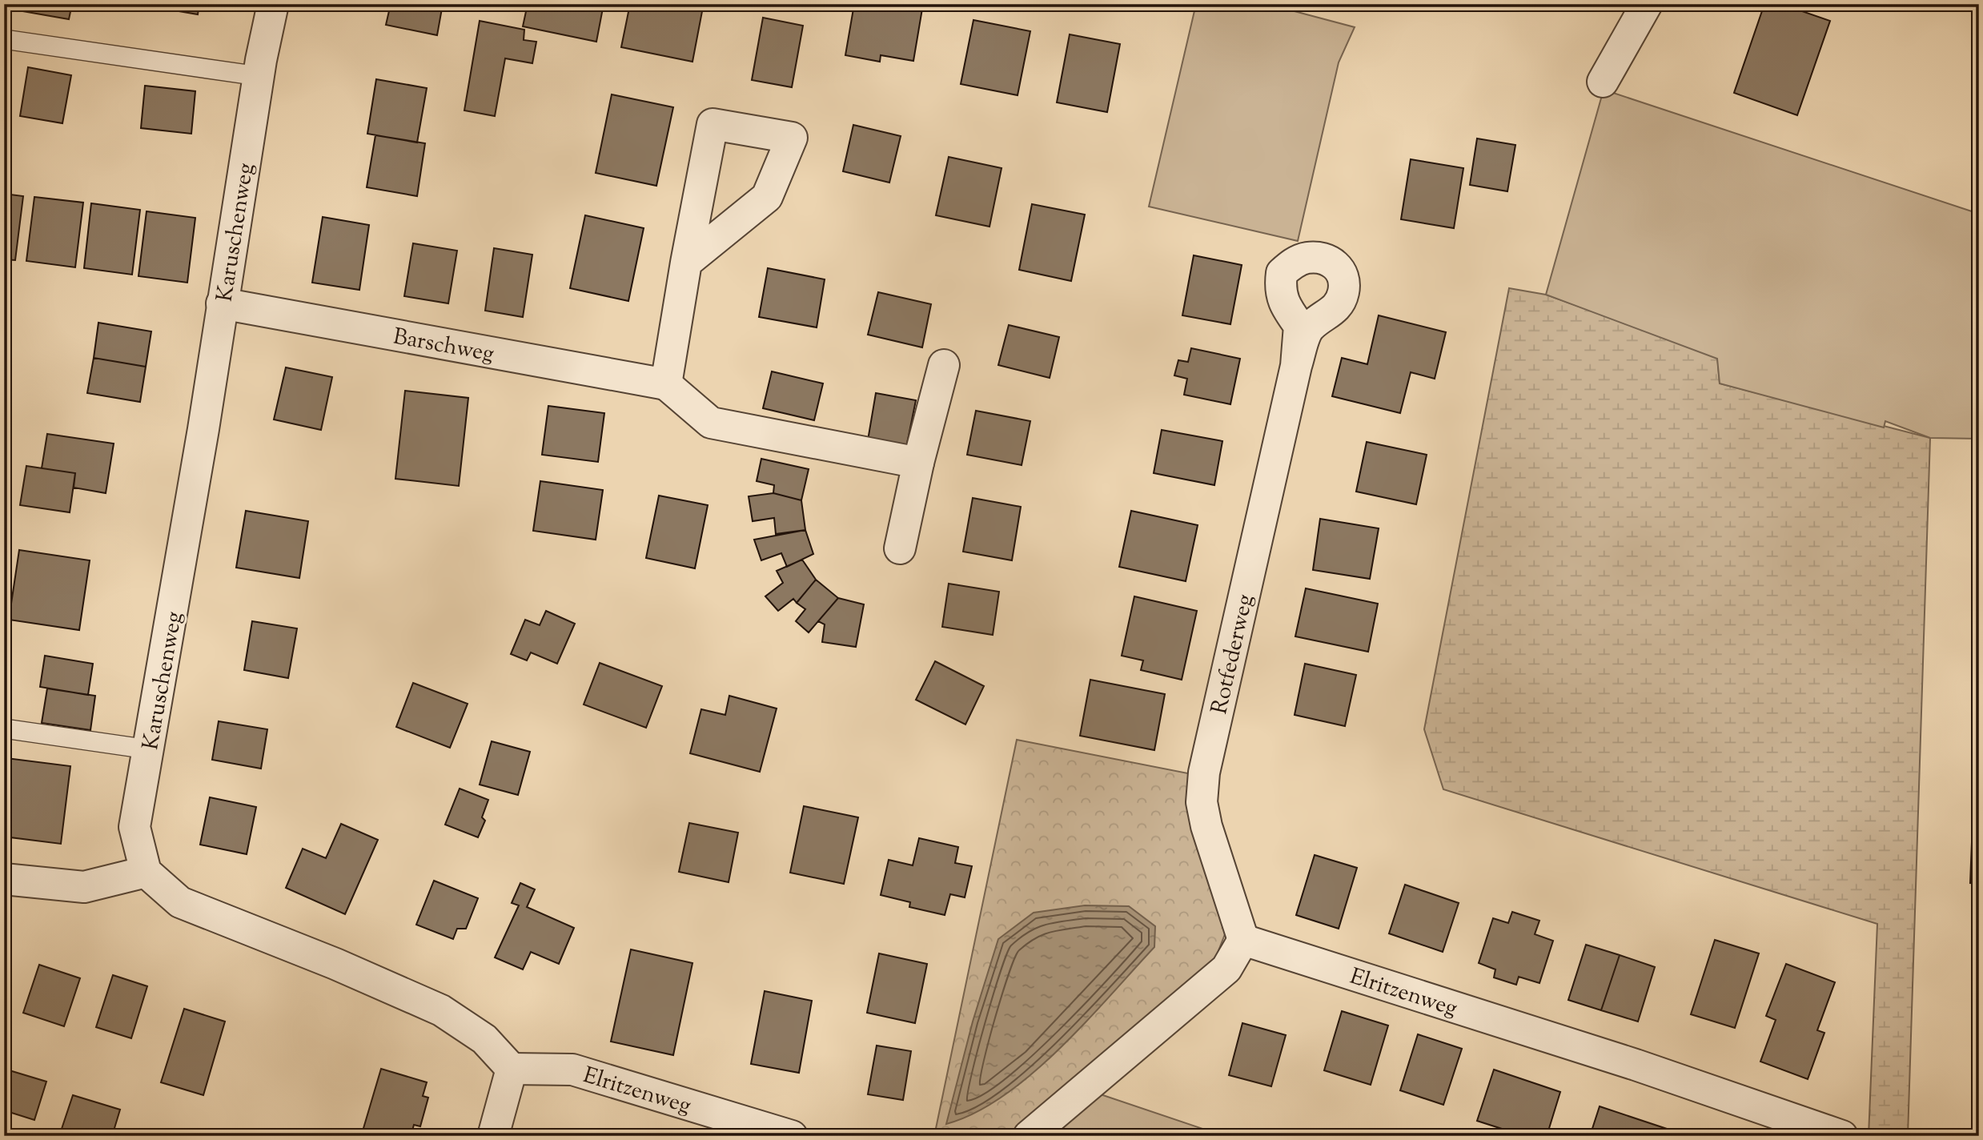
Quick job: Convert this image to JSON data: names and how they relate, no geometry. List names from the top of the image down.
{
  "streets": {
    "street": [
      "Karuschenweg",
      "Barschweg",
      "Rotfederweg",
      "Elritzenweg"
    ]
  },
  "crossings": [
    ["Karuschenweg", "Barschweg"],
    ["Rotfederweg", "Elritzenweg"]
  ]
}
